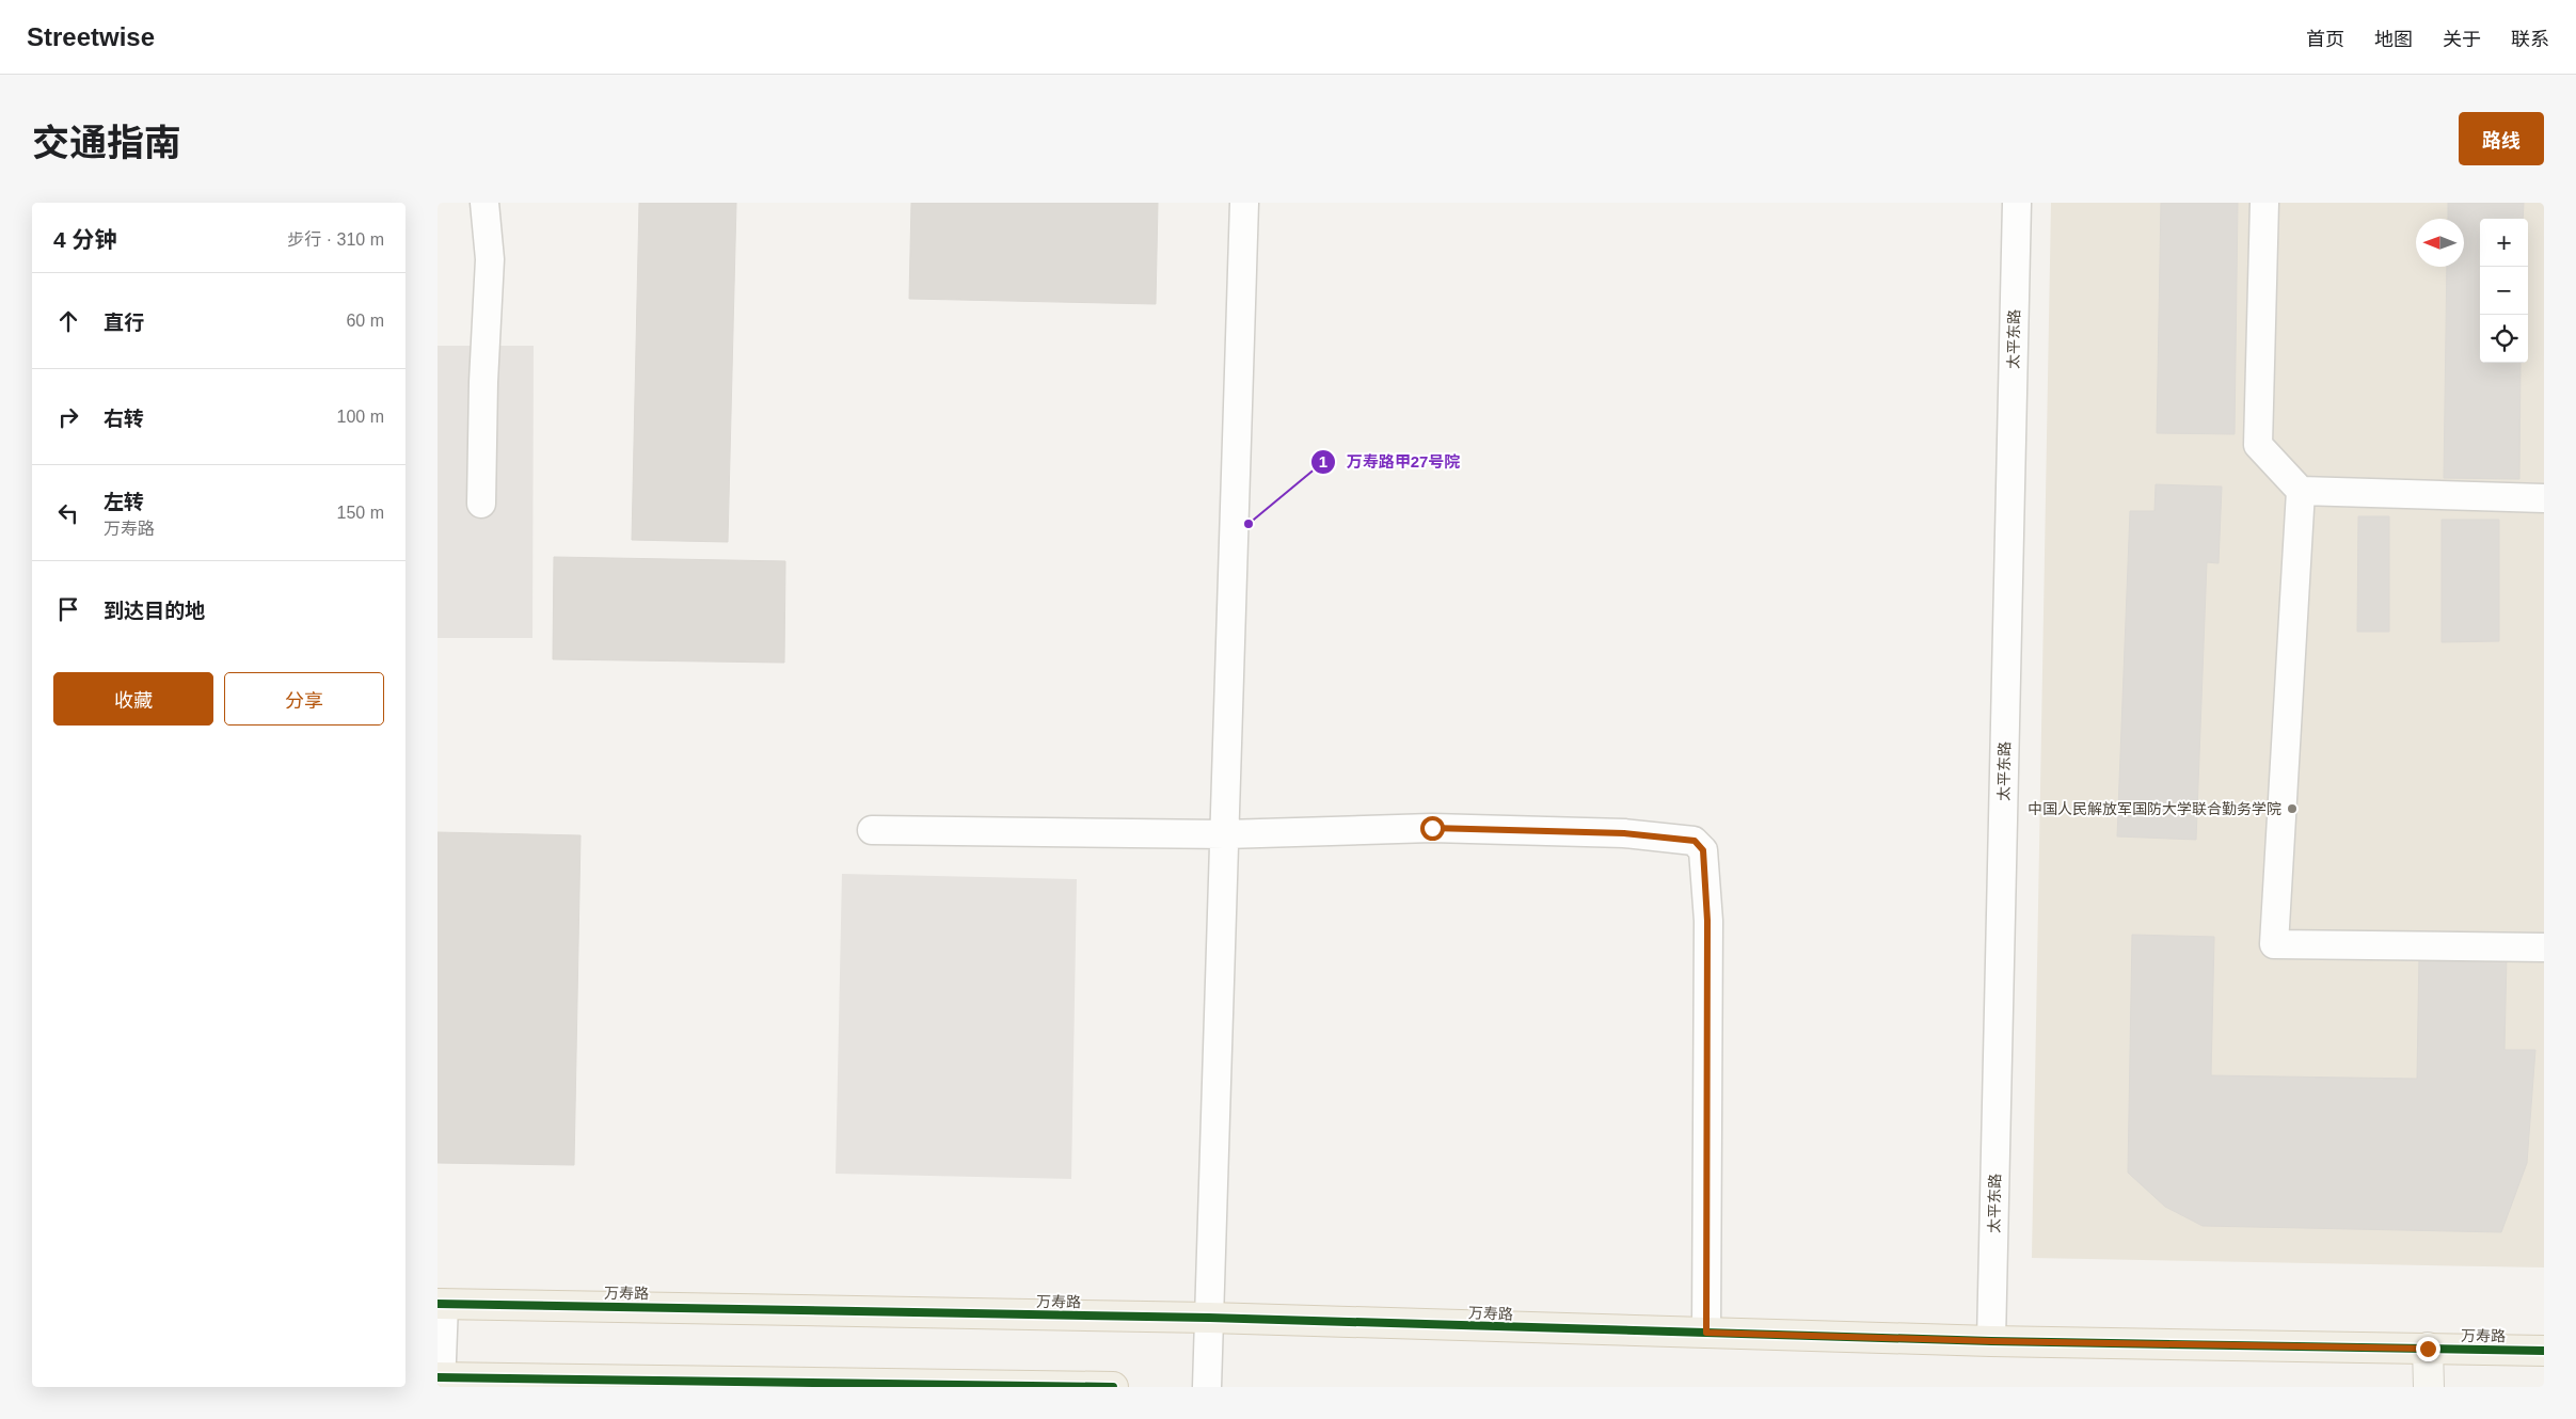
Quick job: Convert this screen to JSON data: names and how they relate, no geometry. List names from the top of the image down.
{
  "streets": {
    "main road": ["万寿路"],
    "street": ["太平东路"]
  },
  "crossings": [
    ["太平东路", "万寿路"]
  ],
  "places": ["万寿路甲27号院", "中国人民解放军国防大学联合勤务学院"],
  "north": "left",
  "page": {
    "header": "Streetwise",
    "nav": [
      "首页",
      "地图",
      "关于",
      "联系"
    ],
    "title": "交通指南",
    "buttons": [
      "路线",
      ["收藏", "分享"]
    ],
    "heading": ["4 分钟", "步行 · 310 m"],
    "map_buttons": ["+", "−"],
    "list": [
      ["直行", "60 m"],
      ["右转", "100 m"],
      ["左转", "万寿路", "150 m"],
      "到达目的地"
    ]
  }
}
